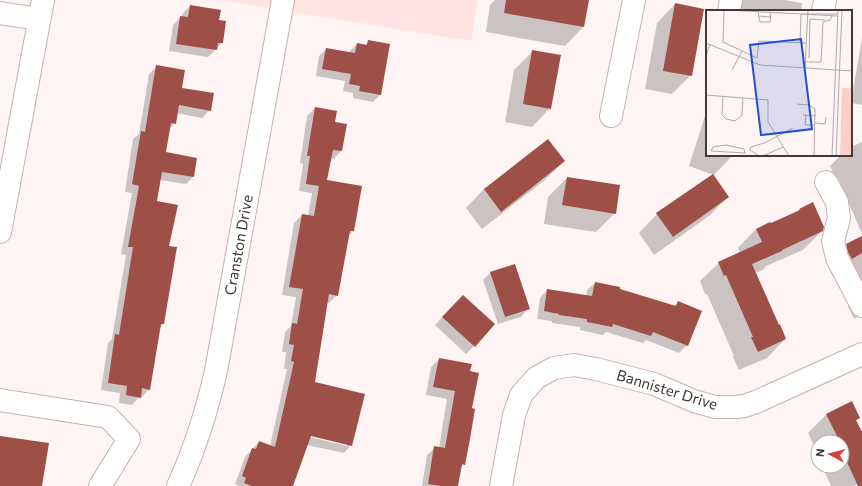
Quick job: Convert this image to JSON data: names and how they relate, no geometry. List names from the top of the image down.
{
  "streets": {
    "street": ["Cranston Drive", "Bannister Drive"]
  },
  "north": "left"
}
